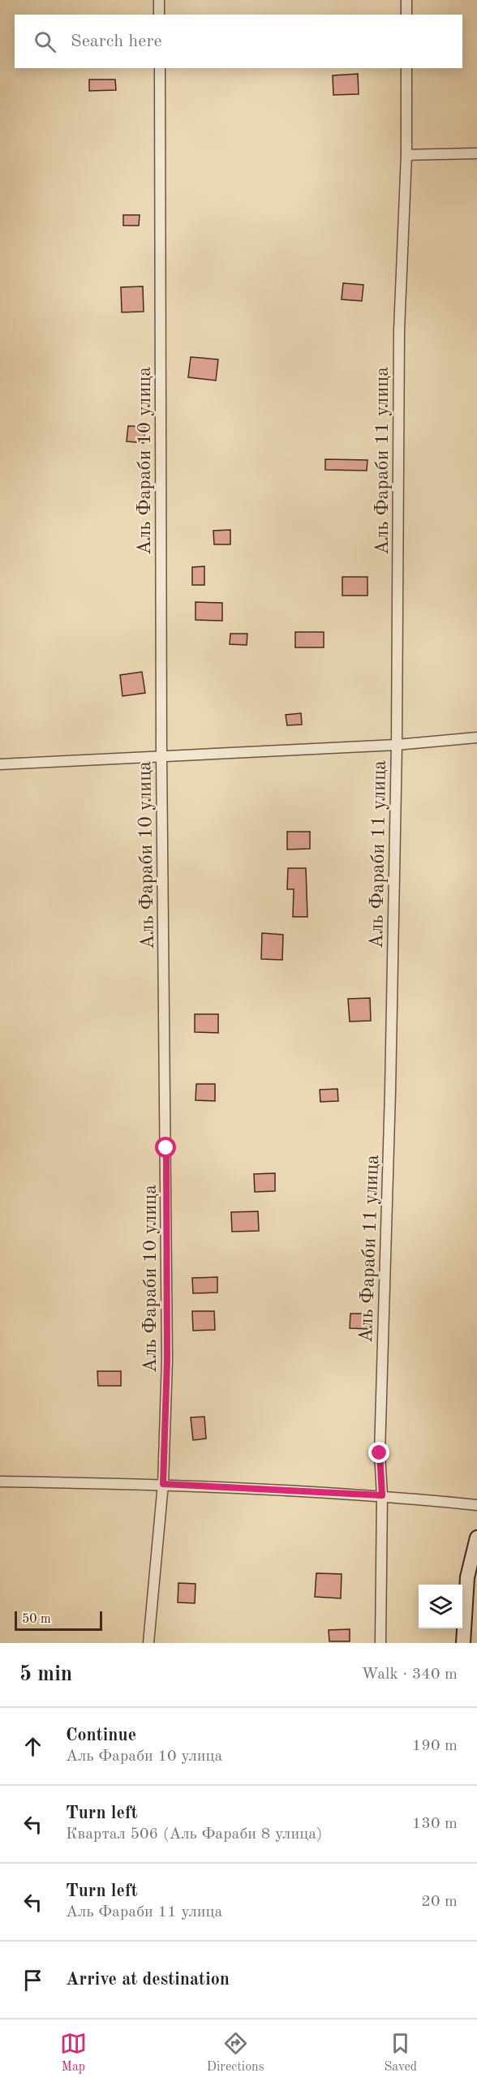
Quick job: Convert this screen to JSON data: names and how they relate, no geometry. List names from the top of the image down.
{
  "streets": {
    "street": ["Аль Фараби 10 улица", "Аль Фараби 11 улица"]
  },
  "scale_bar": "50 m",
  "page": {
    "search": "Search here",
    "scale": "50 m",
    "heading": ["5 min", "Walk · 340 m"],
    "list": [
      ["Continue", "Аль Фараби 10 улица", "190 m"],
      ["Turn left", "Квартал 506 (Аль Фараби 8 улица)", "130 m"],
      ["Turn left", "Аль Фараби 11 улица", "20 m"],
      "Arrive at destination"
    ],
    "nav": ["Map", "Directions", "Saved"]
  }
}
